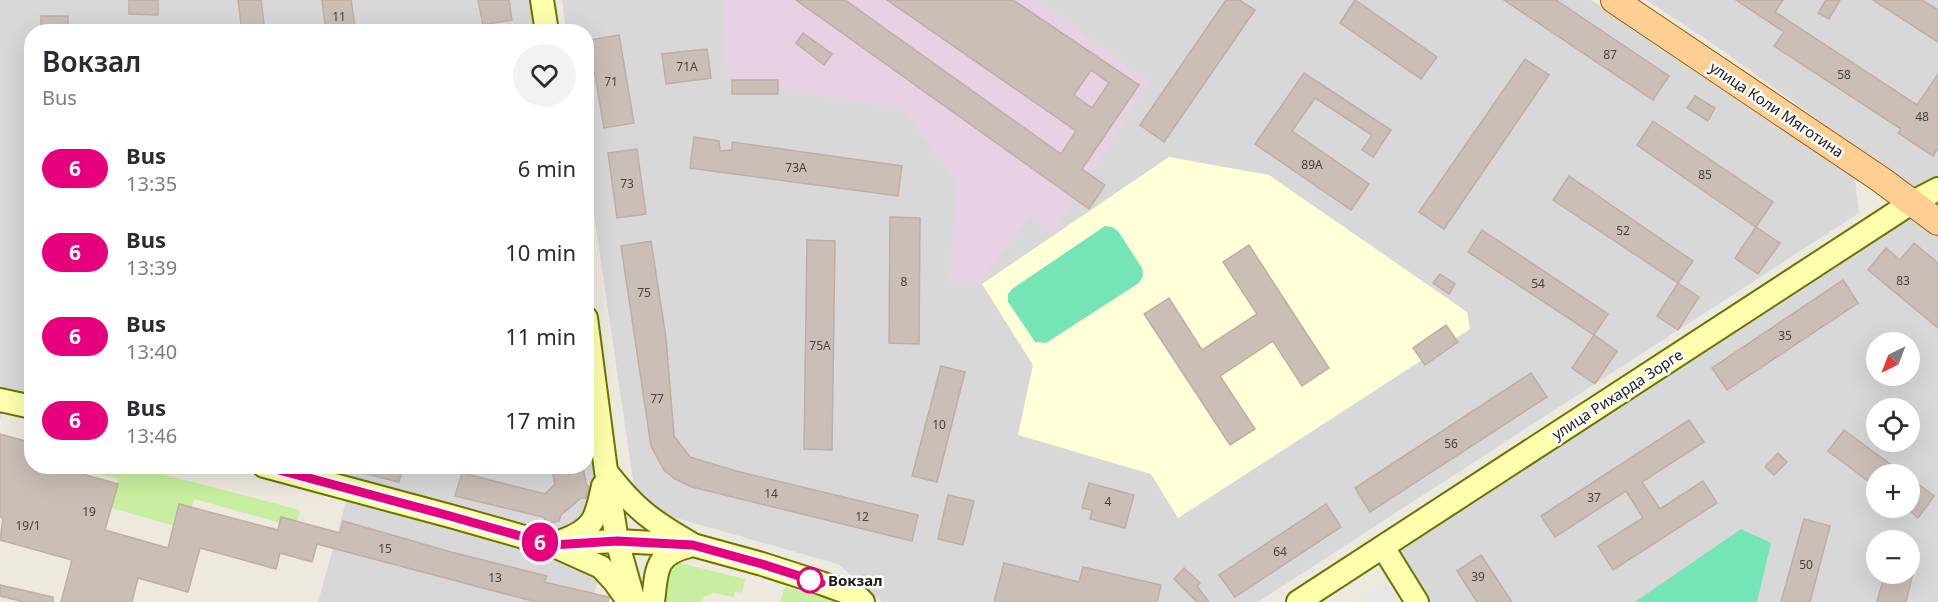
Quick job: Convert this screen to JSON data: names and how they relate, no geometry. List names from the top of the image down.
{
  "streets": {
    "main road": ["улица Коли Мяготина", "улица Рихарда Зорге"]
  },
  "crossings": [
    ["улица Коли Мяготина", "улица Рихарда Зорге"]
  ],
  "places": ["Вокзал"],
  "lines": ["bus line 6"],
  "house_numbers": [
    "11",
    "87",
    "71А",
    "58",
    "71",
    "48",
    "89А",
    "73А",
    "85",
    "73",
    "52",
    "83",
    "8",
    "54",
    "75",
    "35",
    "75А",
    "77",
    "10",
    "56",
    "14",
    "37",
    "4",
    "19",
    "12",
    "19/1",
    "15",
    "64",
    "50",
    "39",
    "13"
  ],
  "north": "bottom left",
  "page": {
    "on_map": "6",
    "heading": ["Вокзал", "Bus"],
    "list": [
      {
        "mark": "6",
        "name": "Bus",
        "note": "13:35",
        "value": "6 min"
      },
      {
        "mark": "6",
        "name": "Bus",
        "note": "13:39",
        "value": "10 min"
      },
      {
        "mark": "6",
        "name": "Bus",
        "note": "13:40",
        "value": "11 min"
      },
      {
        "mark": "6",
        "name": "Bus",
        "note": "13:46",
        "value": "17 min"
      }
    ],
    "map_buttons": ["+", "−"]
  }
}
